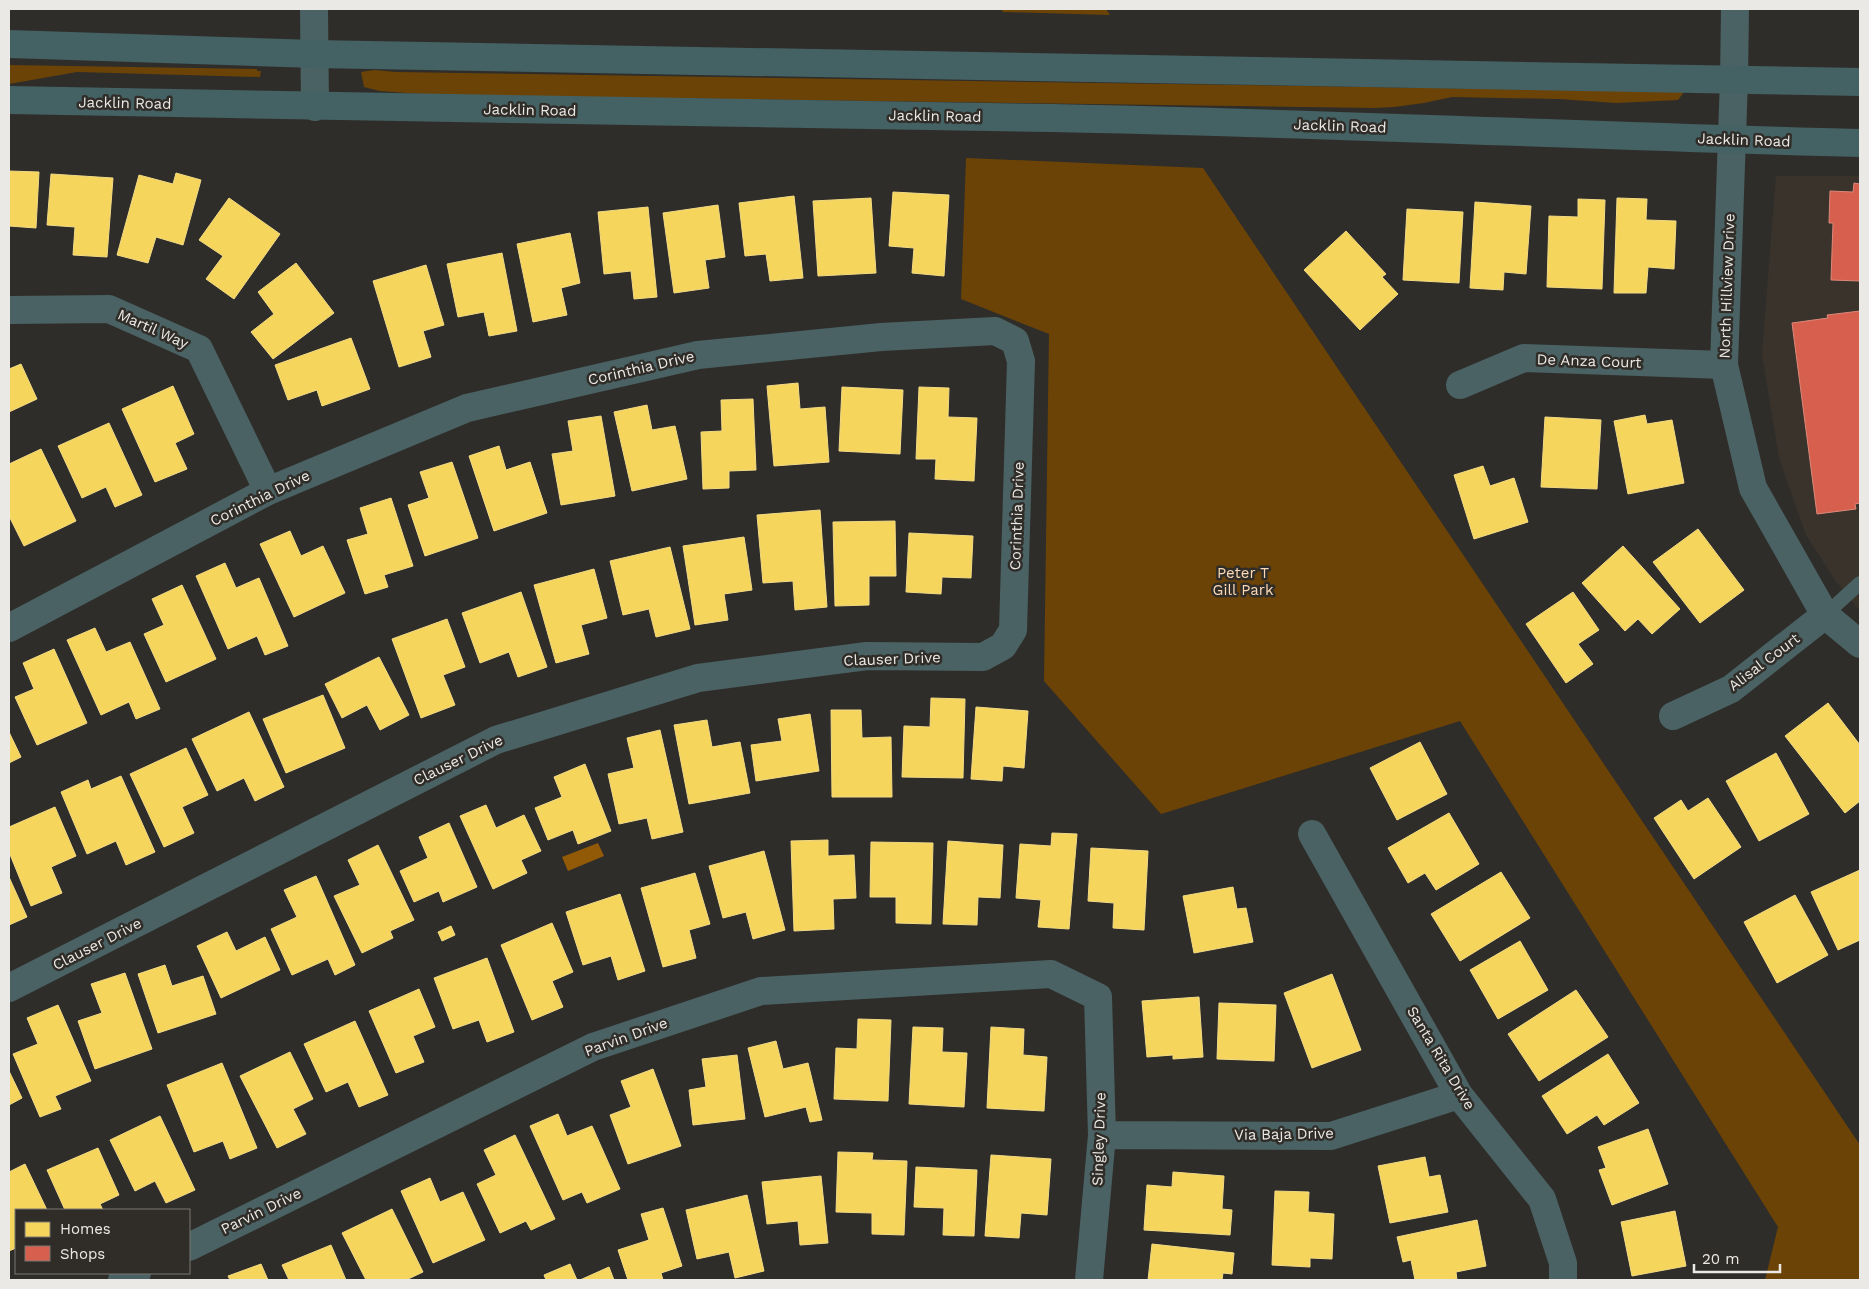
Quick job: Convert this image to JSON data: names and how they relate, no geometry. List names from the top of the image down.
{
  "streets": {
    "main road": ["Jacklin Road"],
    "street": [
      "North Hillview Drive",
      "Martil Way",
      "De Anza Court",
      "Corinthia Drive",
      "Clauser Drive",
      "Alisal Court",
      "Parvin Drive",
      "Santa Rita Drive",
      "Via Baja Drive",
      "Singley Drive"
    ]
  },
  "crossings": [
    ["Jacklin Road", "North Hillview Drive"],
    ["North Hillview Drive", "De Anza Court"],
    ["North Hillview Drive", "Alisal Court"],
    ["Martil Way", "Corinthia Drive"],
    ["Corinthia Drive", "Clauser Drive"],
    ["Parvin Drive", "Singley Drive"],
    ["Santa Rita Drive", "Via Baja Drive"],
    ["Via Baja Drive", "Singley Drive"]
  ],
  "parks": ["Peter T Gill Park"],
  "legend": ["Homes", "Shops"],
  "scale_bar": "20 m"
}
